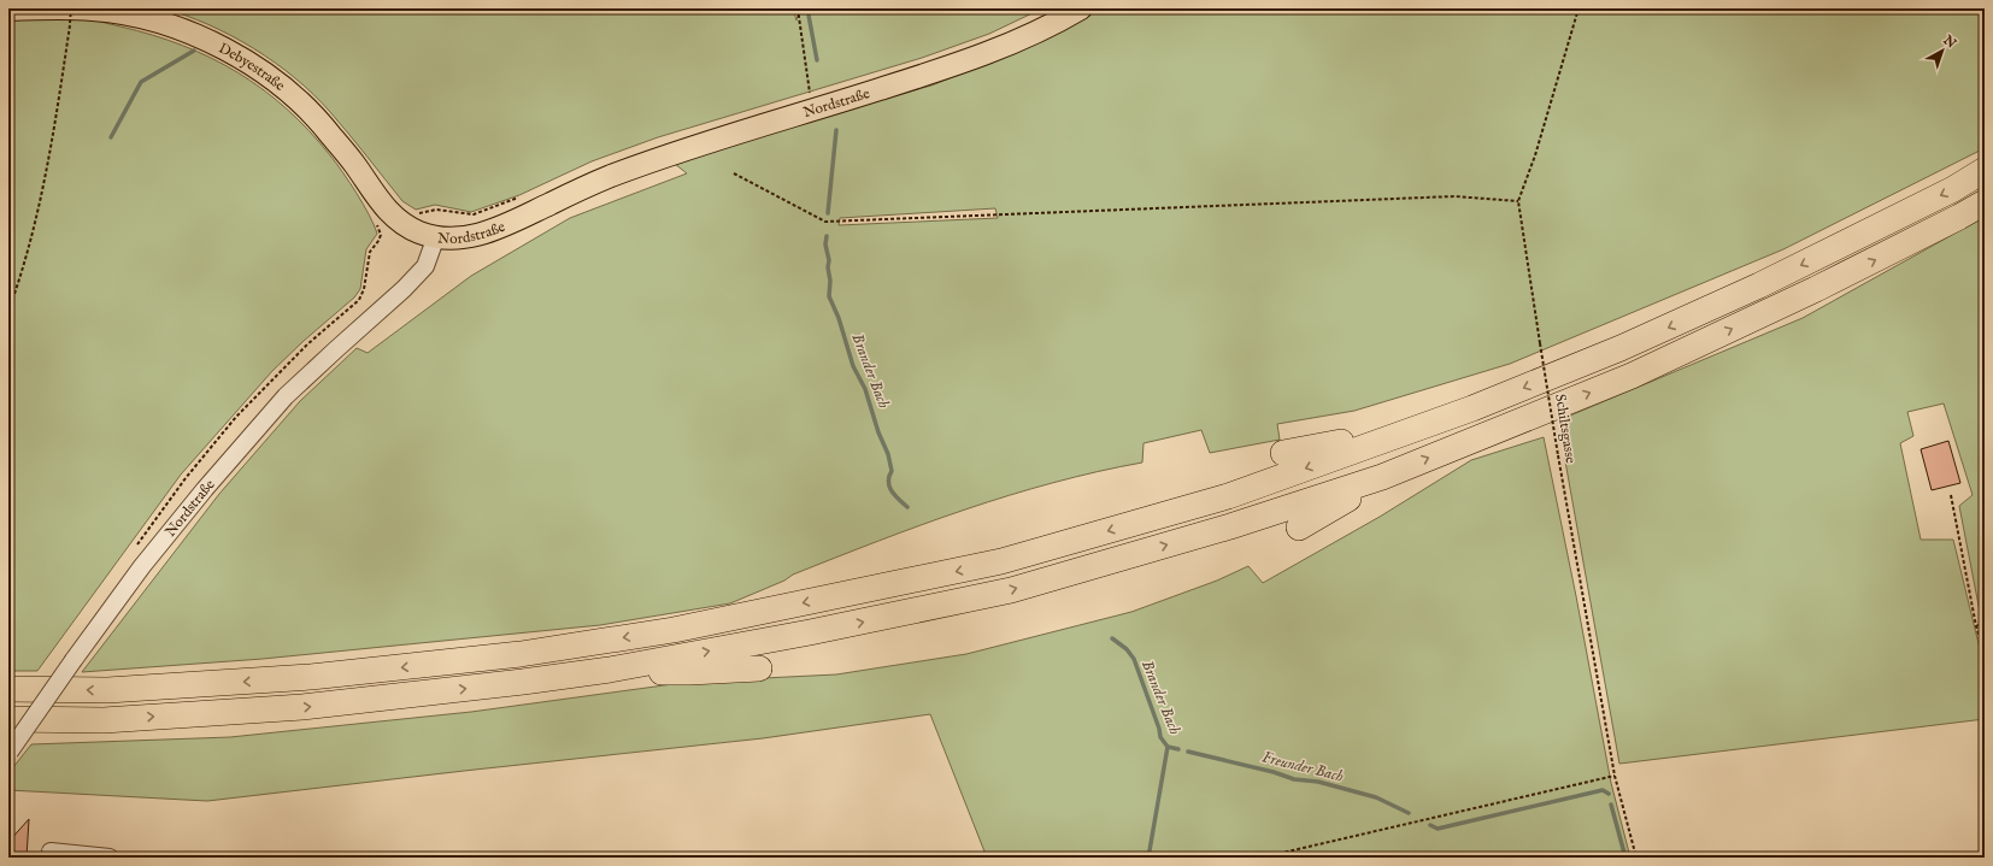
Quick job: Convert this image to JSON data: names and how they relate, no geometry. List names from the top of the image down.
{
  "streets": {
    "main road": ["Debyestraße", "Nordstraße"],
    "path": ["Schiltsgasse"]
  },
  "crossings": [
    ["Debyestraße", "Nordstraße"]
  ],
  "water": ["Brander Bach", "Freunder Bach"],
  "north": "top right"
}
